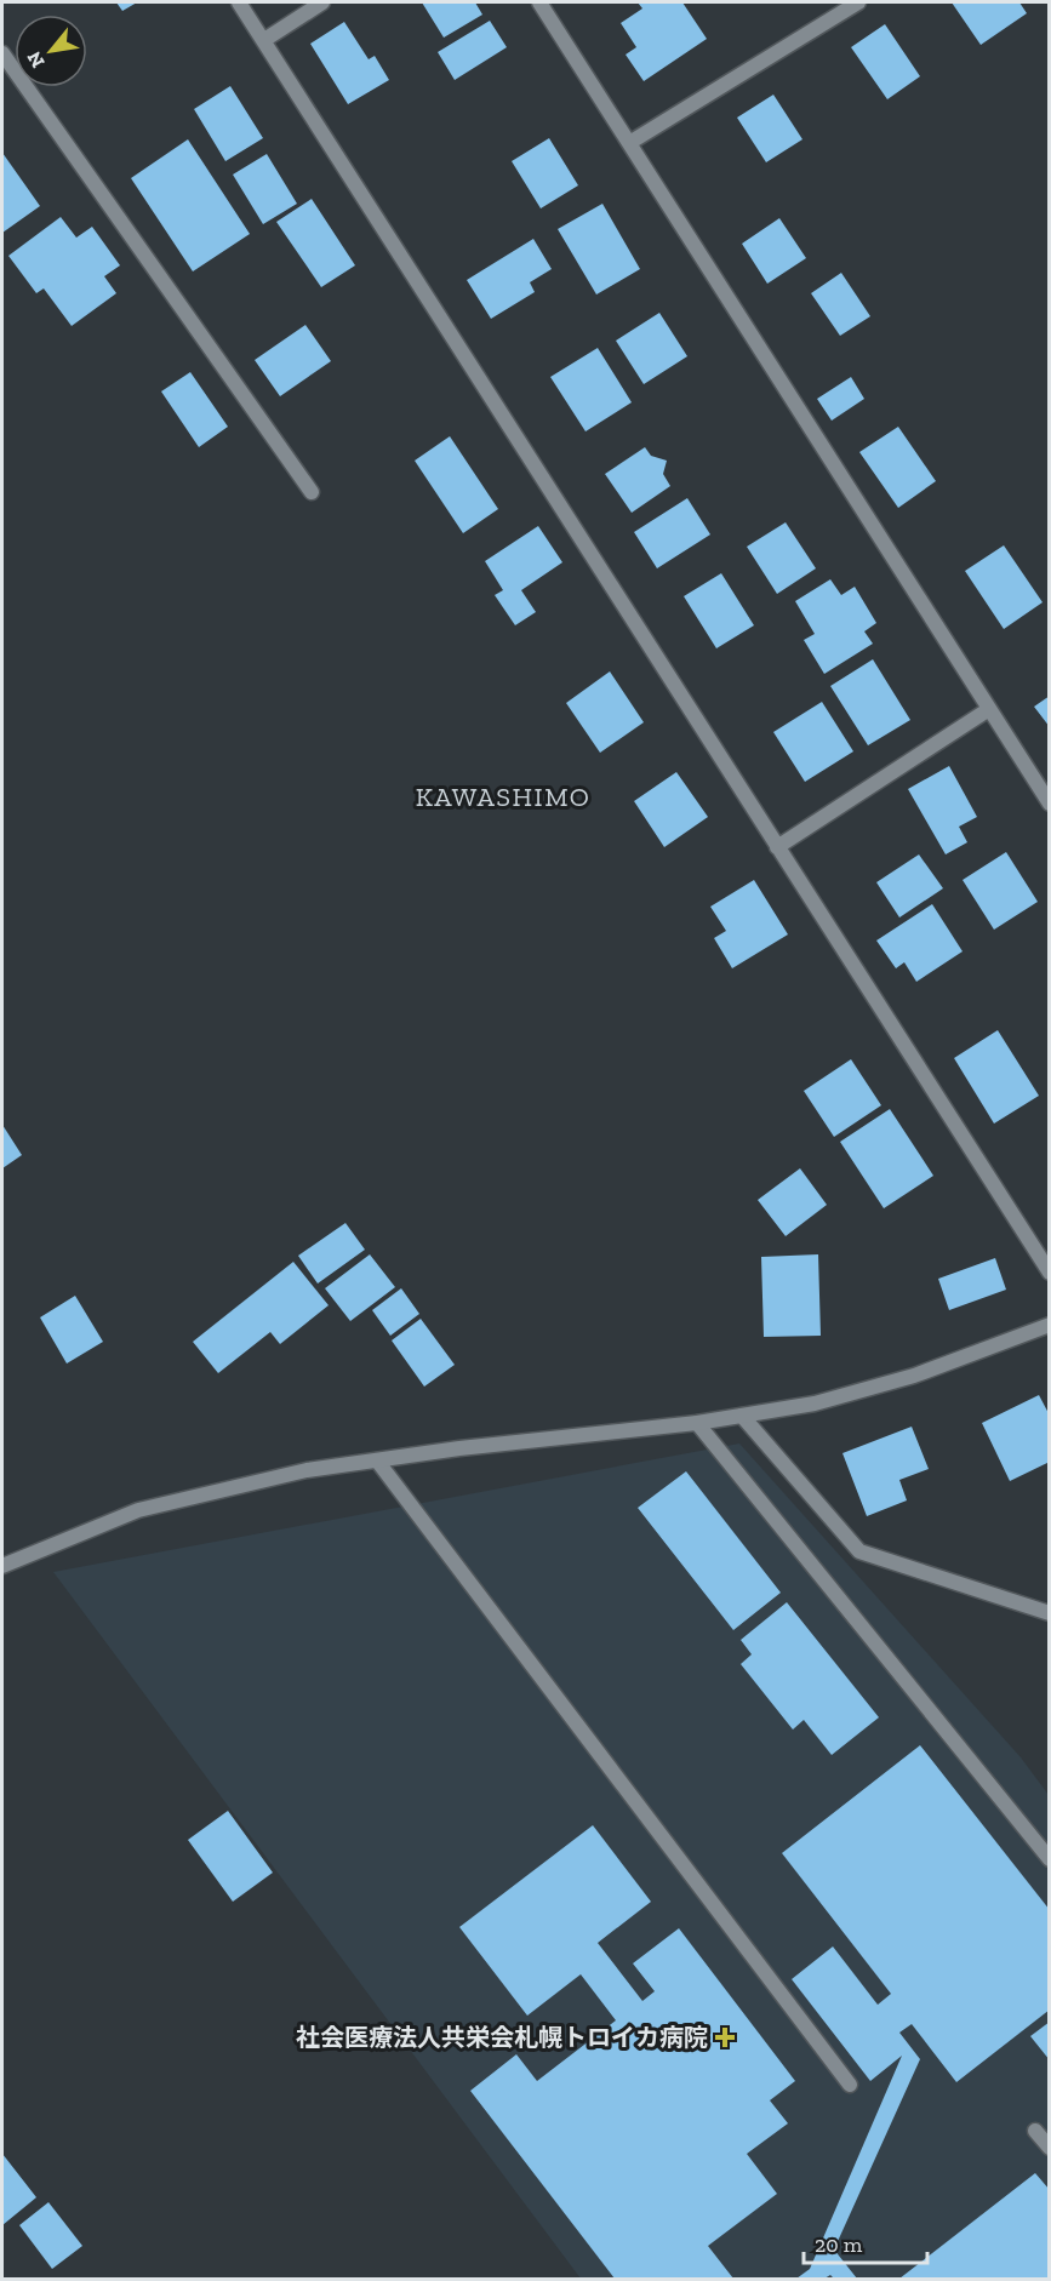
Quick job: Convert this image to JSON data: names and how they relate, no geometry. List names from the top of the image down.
{
  "districts": ["KAWASHIMO"],
  "places": {
    "health": ["社会医療法人共栄会札幌トロイカ病院"]
  },
  "scale_bar": "20 m",
  "north": "bottom left"
}
